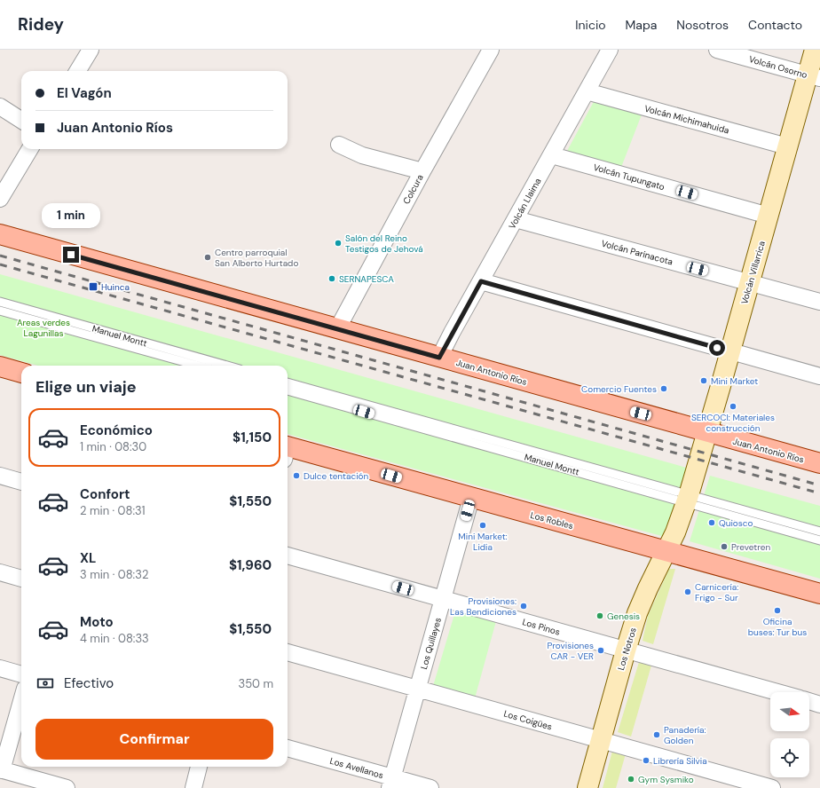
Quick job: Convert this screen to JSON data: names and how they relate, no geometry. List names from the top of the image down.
{
  "streets": {
    "main road": ["Juan Antonio Ríos", "Los Robles"],
    "street": [
      "Volcán Osorno",
      "Volcán Michimahuida",
      "Volcán Tupungato",
      "Colcura",
      "Volcán Llaima",
      "Volcán Parinacota",
      "Volcán Villarrica",
      "Los Pinos",
      "Los Quillayes",
      "Los Notros",
      "Los Coigües",
      "Los Avellanos"
    ],
    "lane": ["Manuel Montt"]
  },
  "crossings": [
    ["Volcán Osorno", "Volcán Villarrica"],
    ["Volcán Michimahuida", "Volcán Llaima"],
    ["Volcán Michimahuida", "Volcán Villarrica"],
    ["Volcán Tupungato", "Volcán Llaima"],
    ["Volcán Tupungato", "Volcán Villarrica"],
    ["Colcura", "Juan Antonio Ríos"],
    ["Volcán Llaima", "Volcán Parinacota"],
    ["Volcán Llaima", "Juan Antonio Ríos"],
    ["Volcán Parinacota", "Volcán Villarrica"],
    ["Volcán Villarrica", "Manuel Montt"],
    ["Volcán Villarrica", "Juan Antonio Ríos"],
    ["Volcán Villarrica", "Los Notros"],
    ["Manuel Montt", "Los Notros"],
    ["Los Robles", "Los Quillayes"],
    ["Los Robles", "Los Notros"],
    ["Los Pinos", "Los Quillayes"],
    ["Los Pinos", "Los Notros"],
    ["Los Quillayes", "Los Coigües"],
    ["Los Quillayes", "Los Avellanos"],
    ["Los Notros", "Los Coigües"]
  ],
  "parks": ["Areas verdes Lagunillas"],
  "places": {
    "other": [
      "Salón del Reino Testigos de Jehová",
      "Centro parroquial San Alberto Hurtado",
      "SERNAPESCA",
      "Mini Market",
      "Comercio Fuentes",
      "SERCOCI: Materiales construcción",
      "Dulce tentación",
      "Quiosco",
      "Mini Market: Lidia",
      "Prevetren",
      "Carnicería: Frigo - Sur",
      "Provisiones: Las Bendiciones",
      "Oficina buses: Tur bus",
      "Genesis",
      "Provisiones CAR - VER",
      "Panadería: Golden",
      "Librería Silvia",
      "Gym Sysmiko"
    ],
    "transit": ["Huinca"]
  },
  "north": "right",
  "page": {
    "header": "Ridey",
    "nav": [
      "Inicio",
      "Mapa",
      "Nosotros",
      "Contacto"
    ],
    "banner": ["El Vagón", "Juan Antonio Ríos"],
    "bubble": "1 min",
    "heading": "Elige un viaje",
    "list": [
      {
        "name": "Económico",
        "note": "1 min · 08:30",
        "value": "$1,150"
      },
      {
        "name": "Confort",
        "note": "2 min · 08:31",
        "value": "$1,550"
      },
      {
        "name": "XL",
        "note": "3 min · 08:32",
        "value": "$1,960"
      },
      {
        "name": "Moto",
        "note": "4 min · 08:33",
        "value": "$1,550"
      }
    ],
    "pay": ["Efectivo", "350 m"],
    "buttons": "Confirmar"
  }
}
